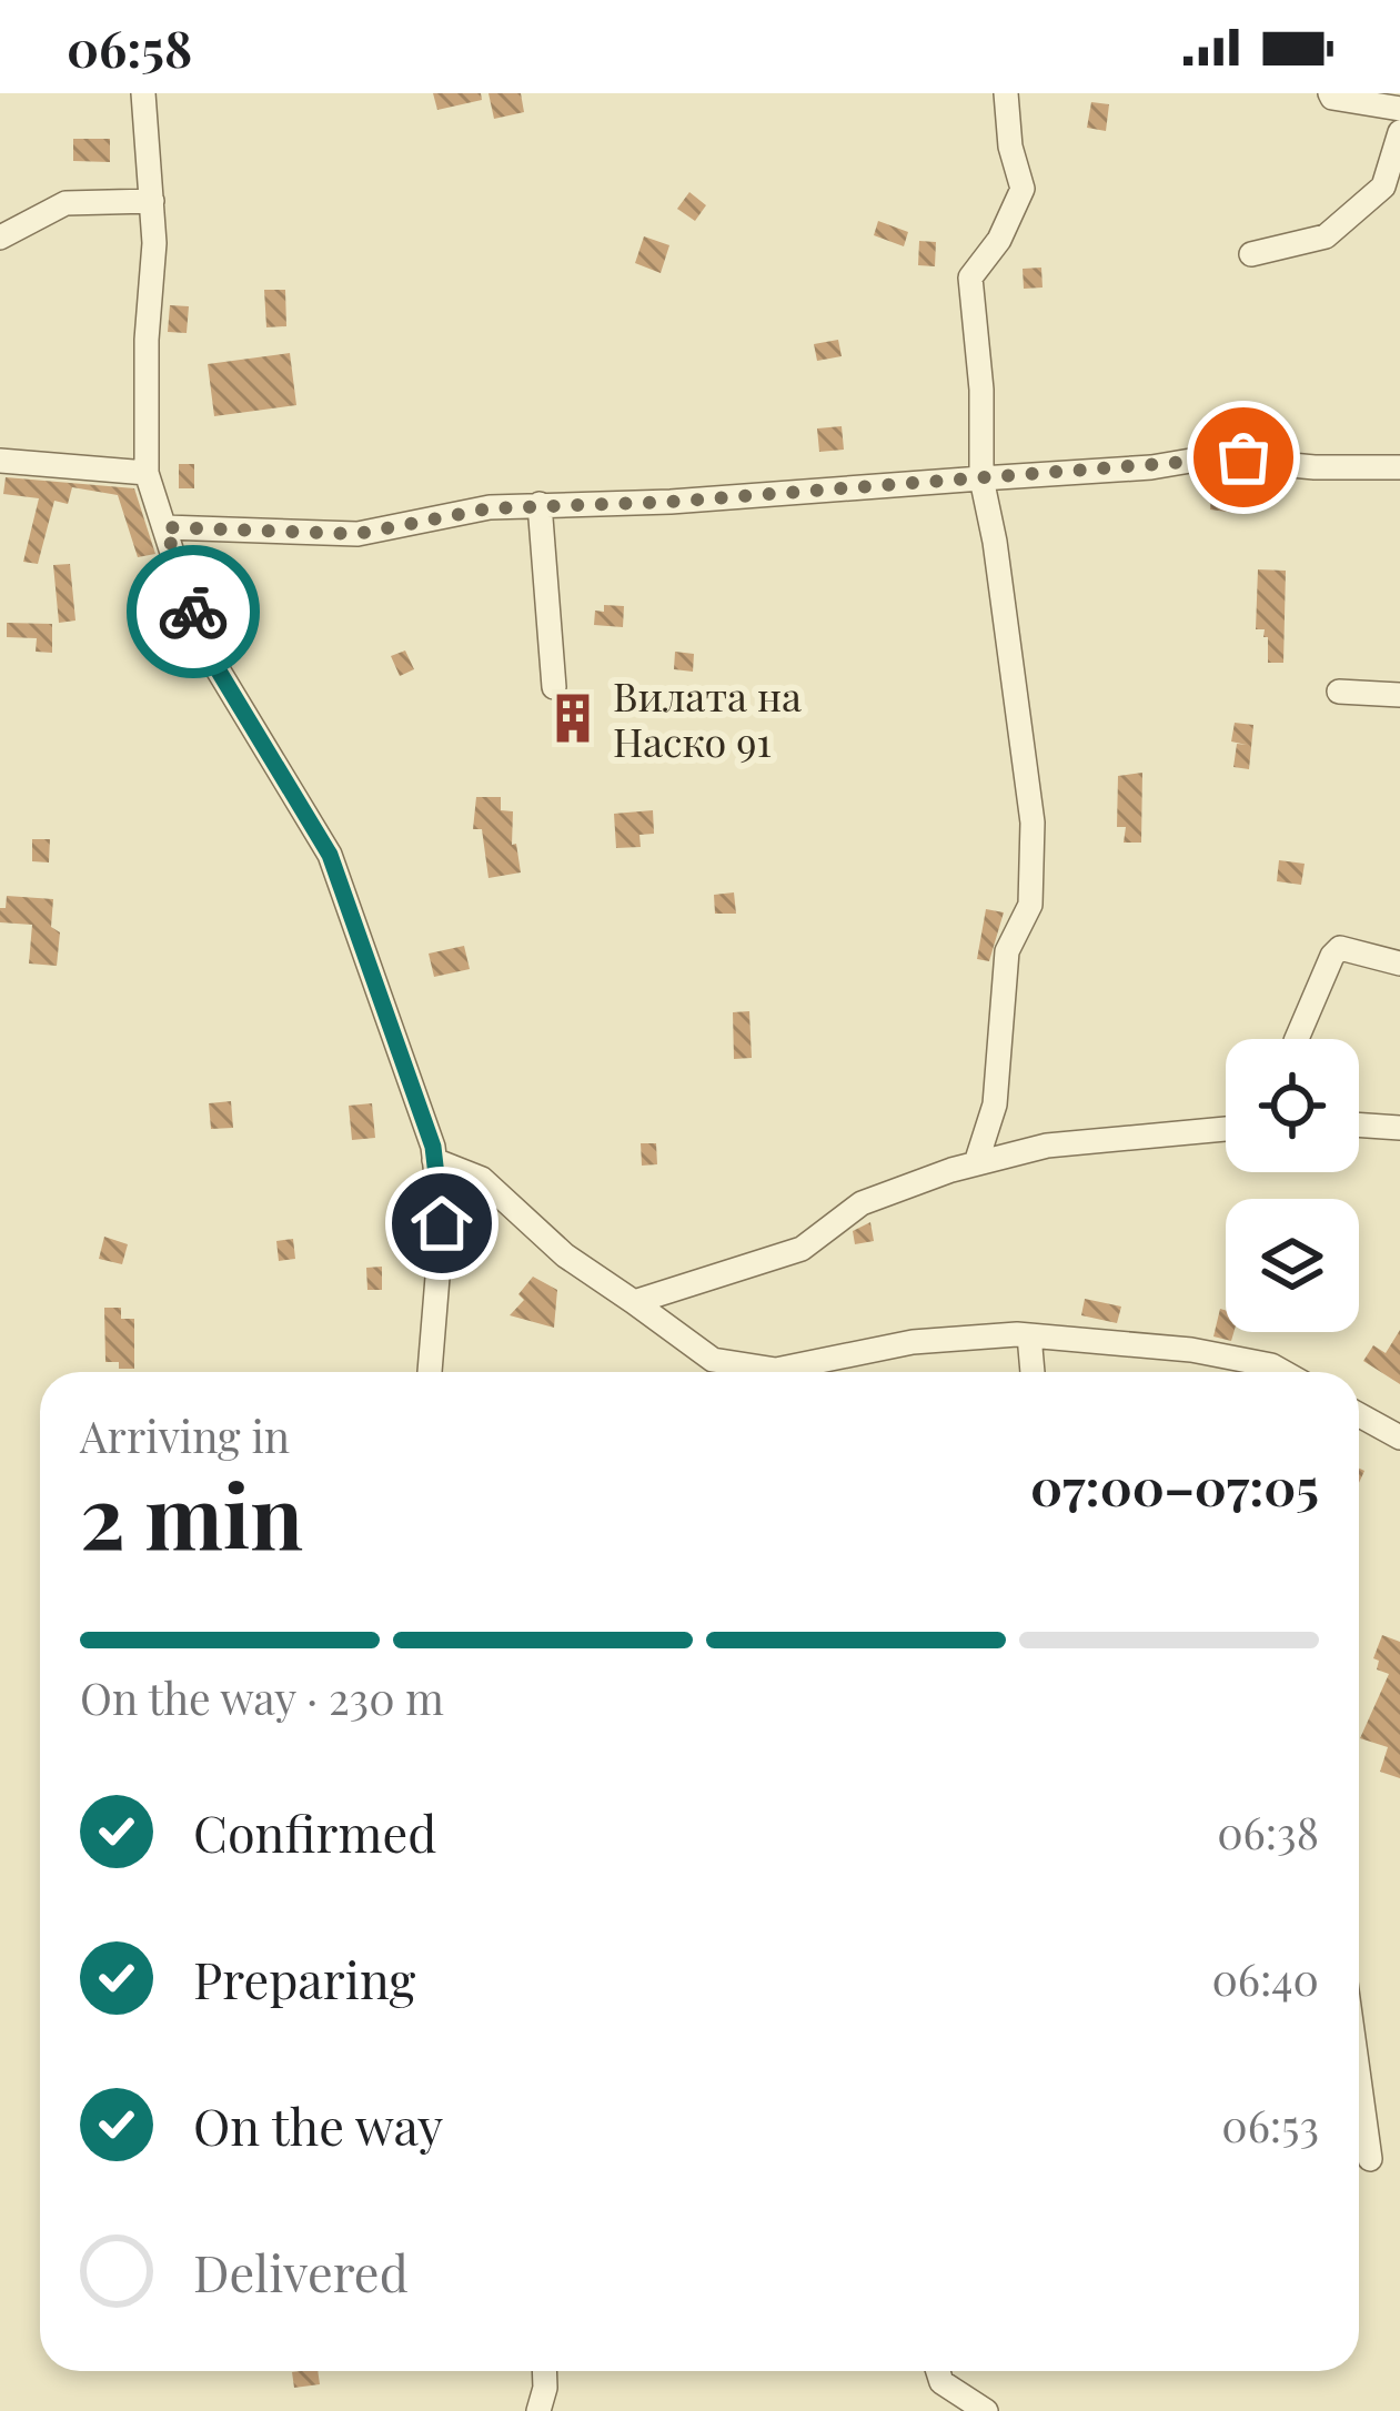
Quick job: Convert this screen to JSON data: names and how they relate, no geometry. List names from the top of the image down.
{
  "places": {
    "building": ["Вилата на Наско 91"]
  },
  "page": {
    "status": "06:58",
    "heading": ["2 min", "Arriving in", "07:00–07:05"],
    "bar": "On the way · 230 m",
    "list": [
      ["Confirmed", "06:38"],
      ["Preparing", "06:40"],
      ["On the way", "06:53"],
      "Delivered"
    ]
  }
}
